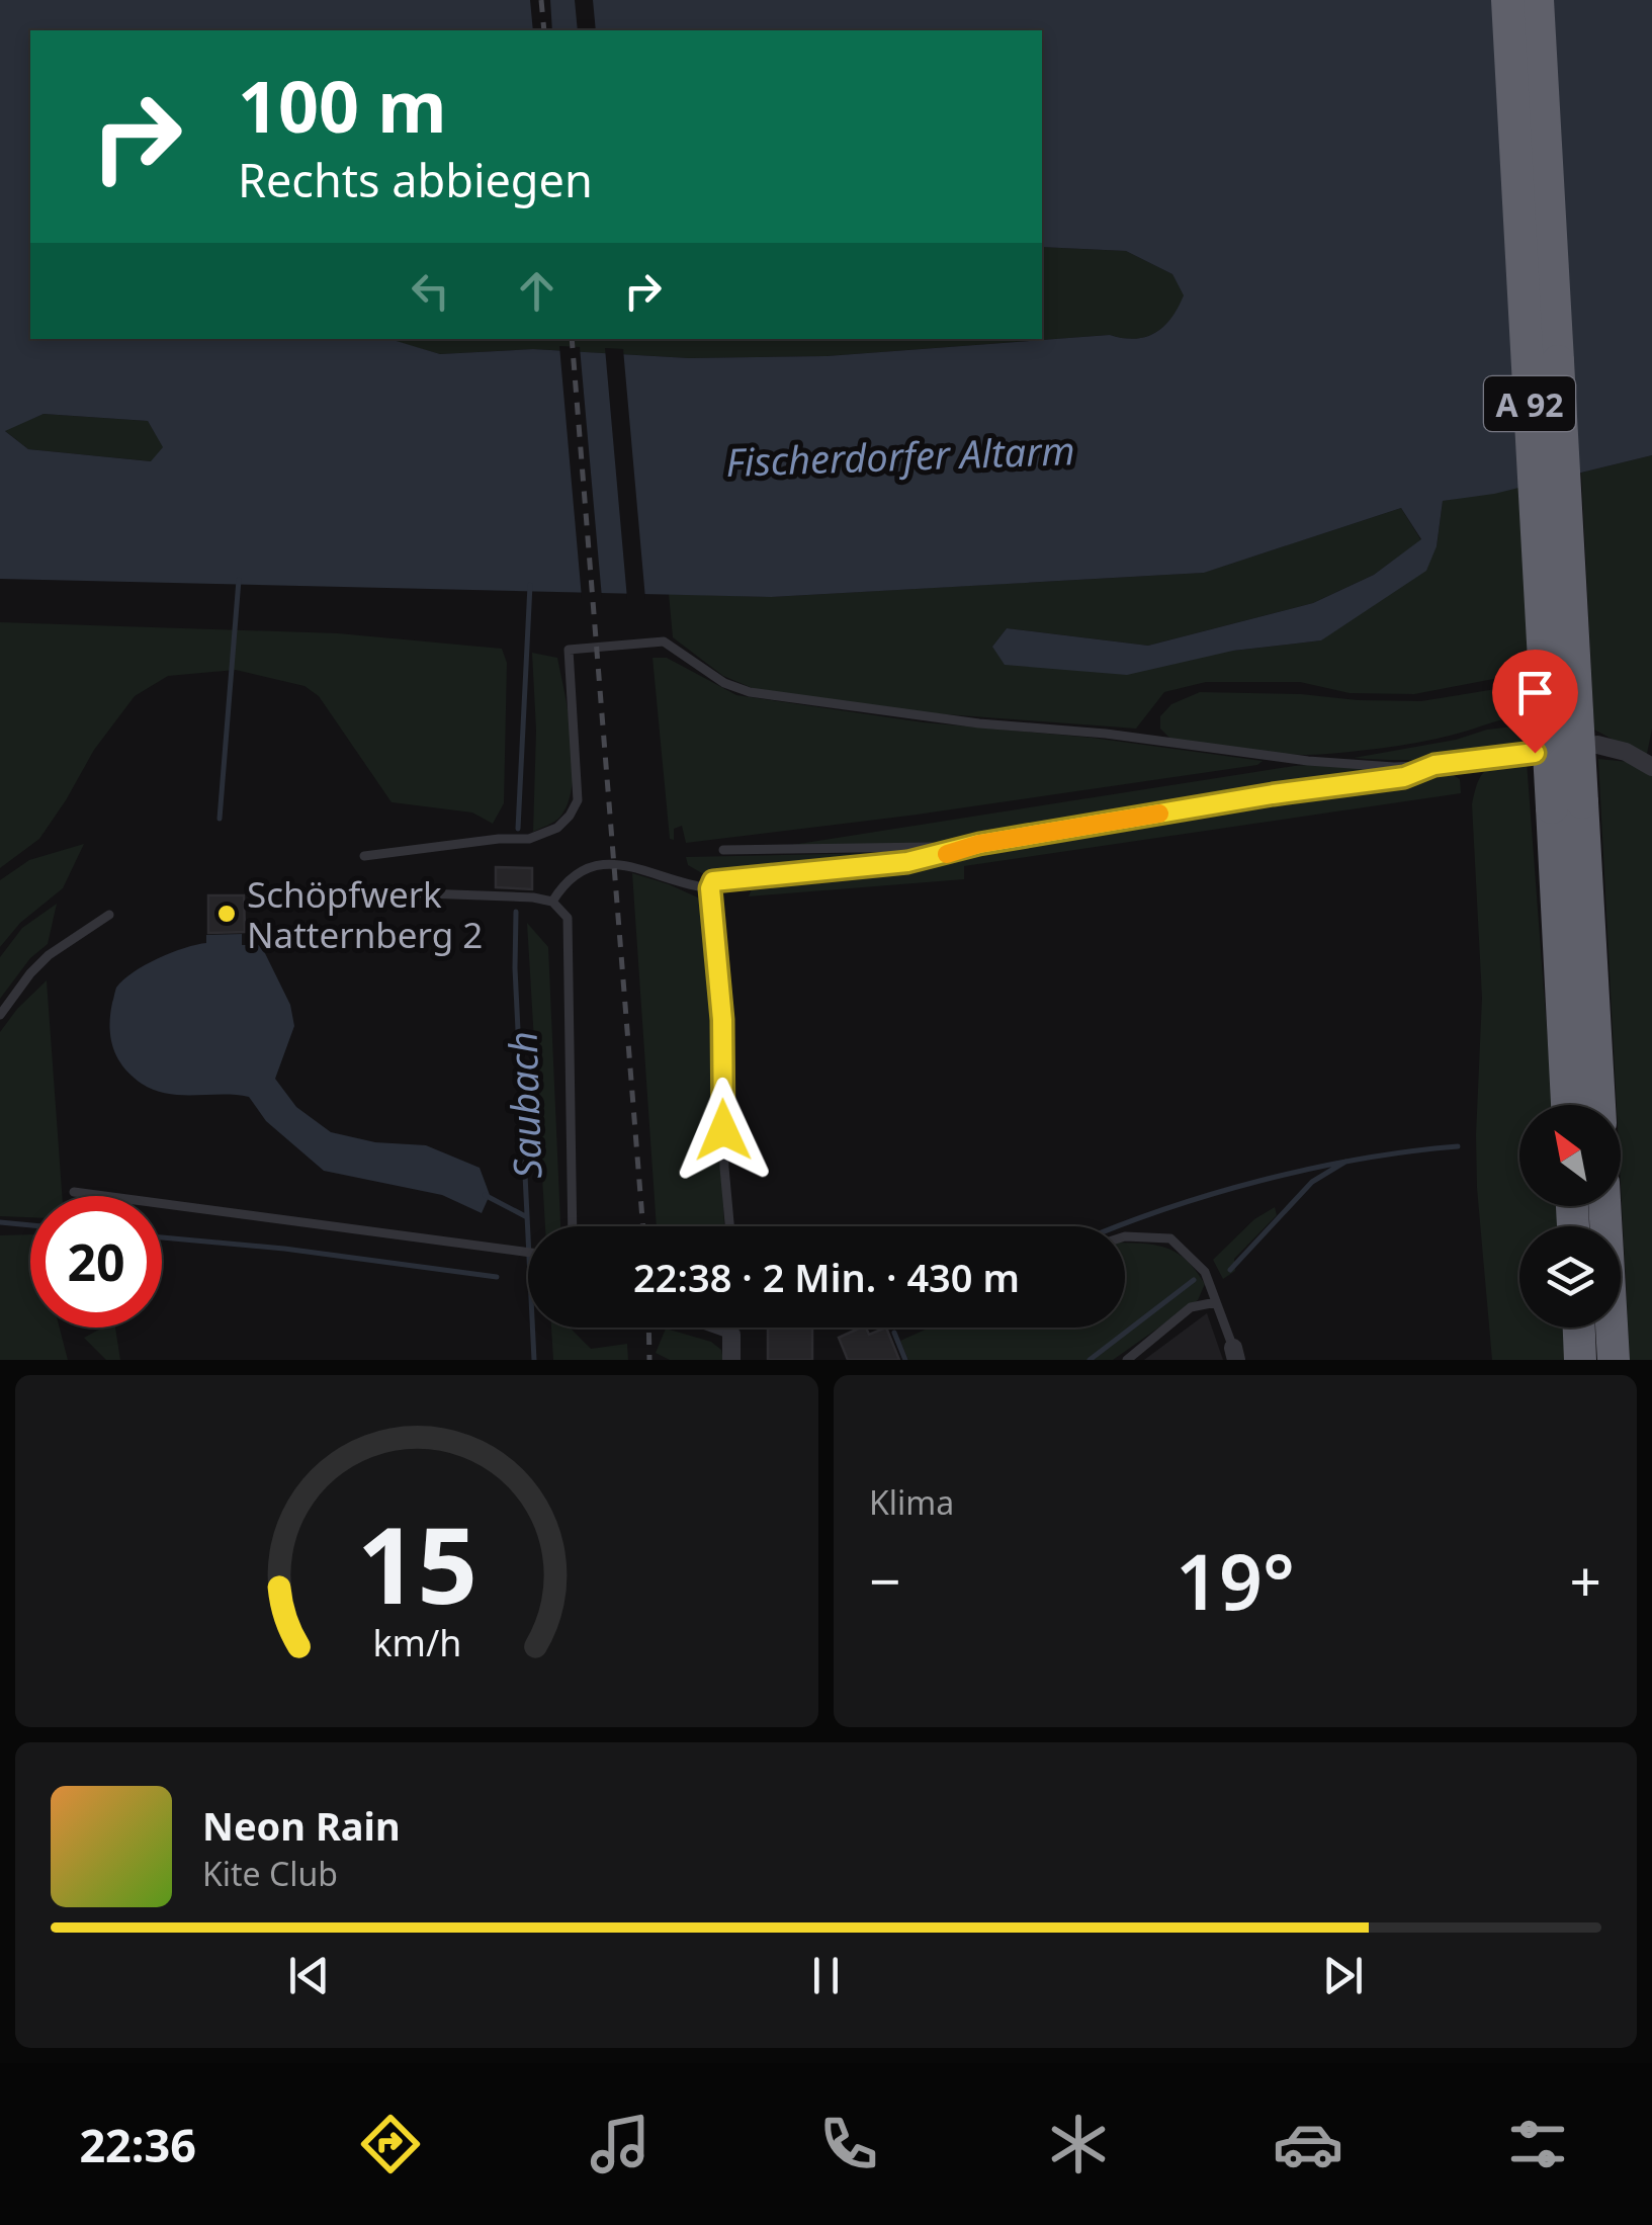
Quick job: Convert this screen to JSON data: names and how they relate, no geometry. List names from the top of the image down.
{
  "streets": {
    "highway": ["A 92"]
  },
  "water": ["Fischerdorfer Altarm", "Saubach"],
  "places": ["Schöpfwerk Natternberg 2"],
  "north": "top left",
  "page": {
    "turn": ["100 m", "Rechts abbiegen"],
    "limit": "20",
    "trip": "22:38 · 2 Min. · 430 m",
    "tile": "Klima",
    "heat": ["−", "19°", "+"],
    "song": ["Neon Rain", "Kite Club"],
    "tabs": "22:36",
    "gauge": ["15", "km/h"]
  }
}
